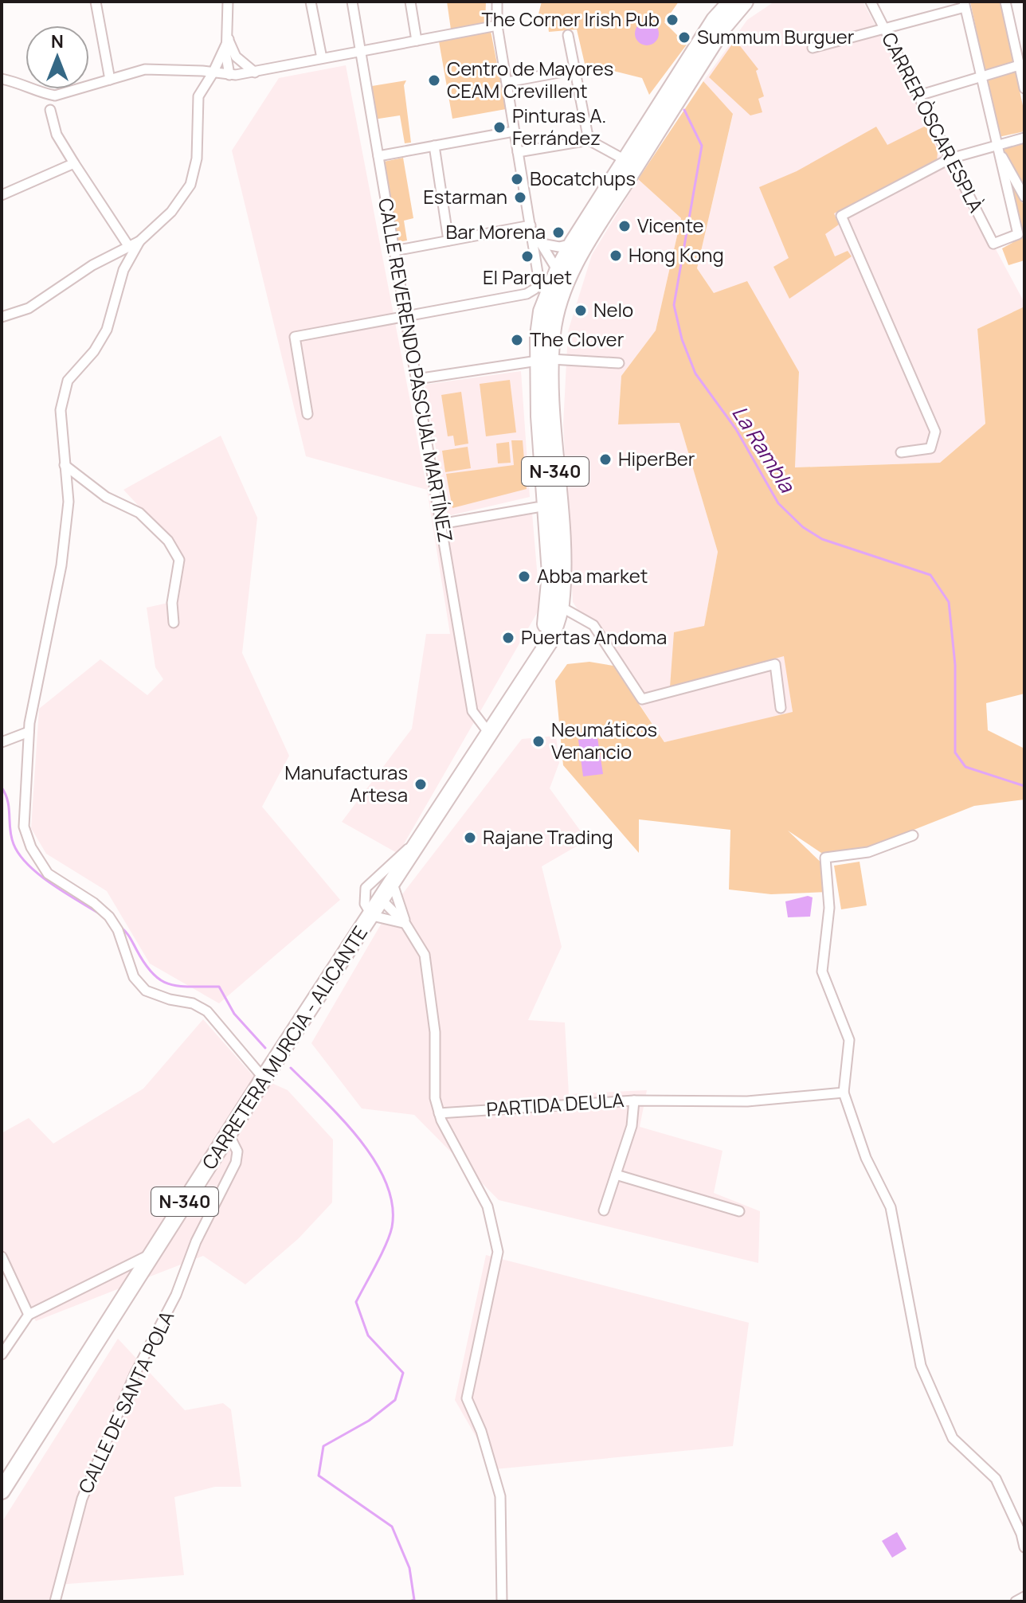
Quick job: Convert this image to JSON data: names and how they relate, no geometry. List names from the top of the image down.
{
  "streets": {
    "highway": ["N-340", "CARRETERA MURCIA - ALICANTE"],
    "street": [
      "CARRER ÒSCAR ESPLÀ",
      "CALLE REVERENDO PASCUAL MARTÍNEZ",
      "PARTIDA DEULA",
      "CALLE DE SANTA POLA"
    ]
  },
  "crossings": [
    ["CALLE REVERENDO PASCUAL MARTÍNEZ", "CARRETERA MURCIA - ALICANTE"],
    ["N-340", "CARRETERA MURCIA - ALICANTE"],
    ["CARRETERA MURCIA - ALICANTE", "CALLE DE SANTA POLA"]
  ],
  "water": ["La Rambla"],
  "places": [
    "The Corner Irish Pub",
    "Summum Burguer",
    "Centro de Mayores CEAM Crevillent",
    "Pinturas A. Ferrández",
    "Bocatchups",
    "Estarman",
    "Vicente",
    "Bar Morena",
    "Hong Kong",
    "El Parquet",
    "Nelo",
    "The Clover",
    "HiperBer",
    "Abba market",
    "Puertas Andoma",
    "Neumáticos Venancio",
    "Manufacturas Artesa",
    "Rajane Trading"
  ],
  "north": "top"
}
